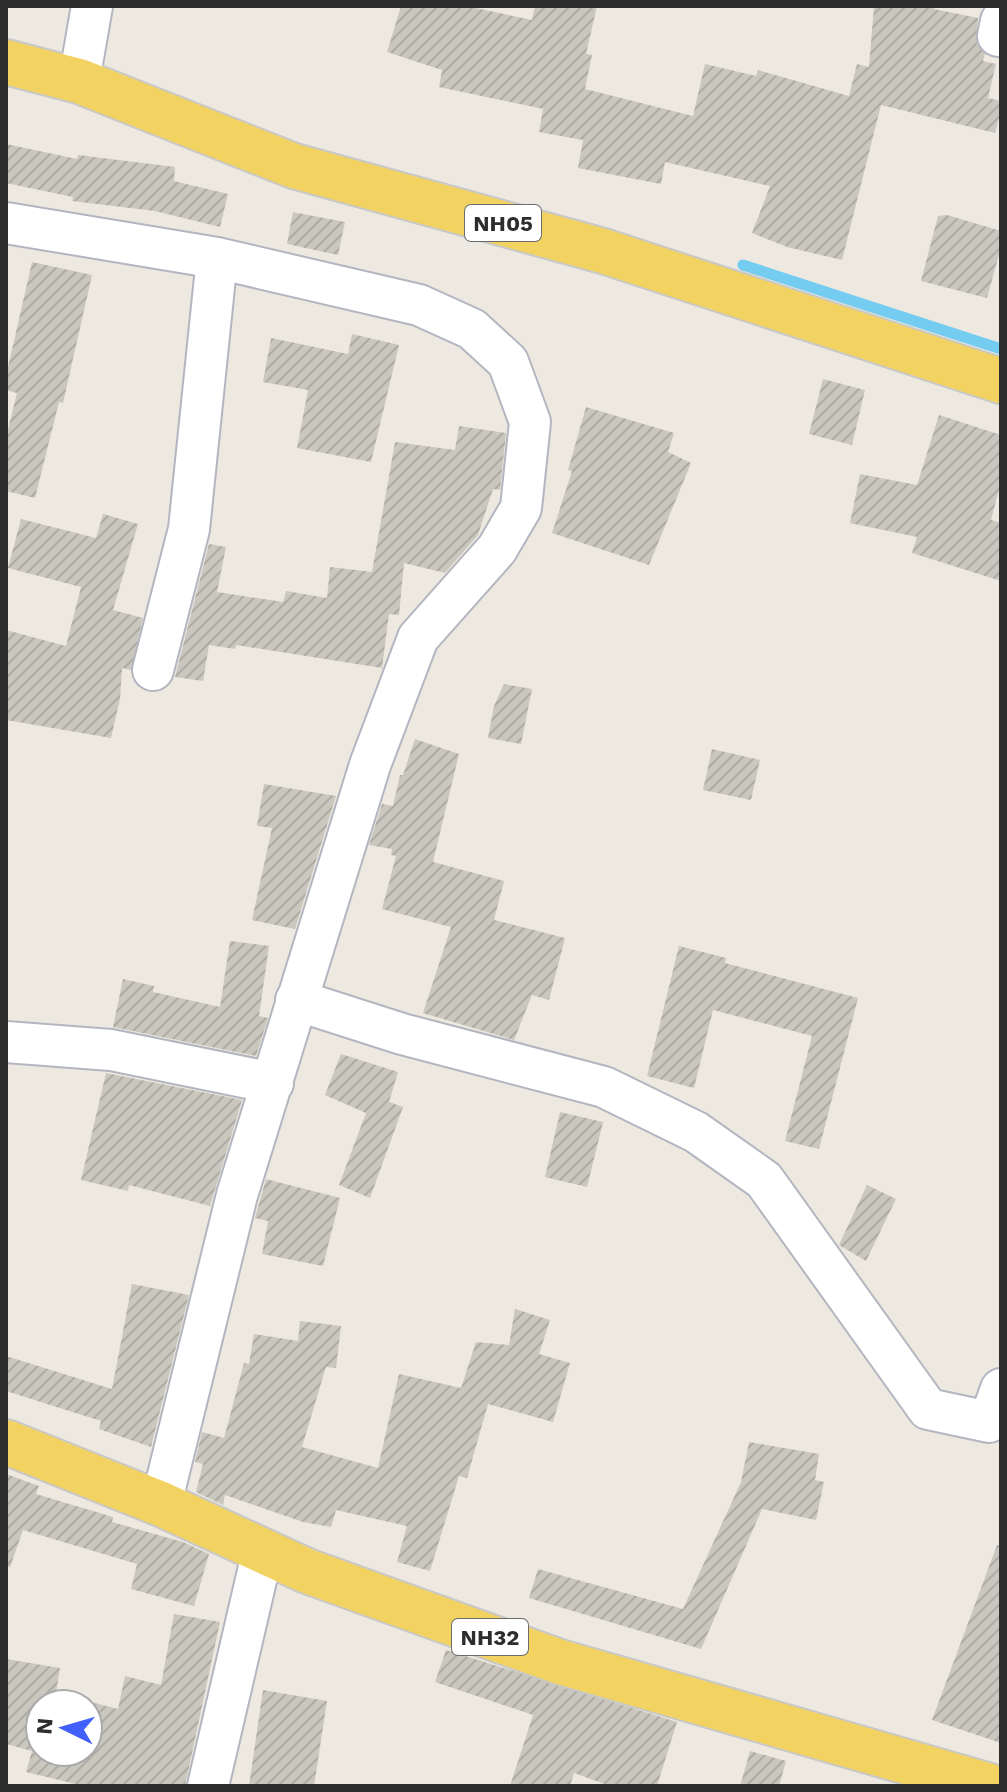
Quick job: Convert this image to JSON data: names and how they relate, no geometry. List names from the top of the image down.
{
  "streets": {
    "main road": ["NH05", "NH32"]
  },
  "north": "left"
}
